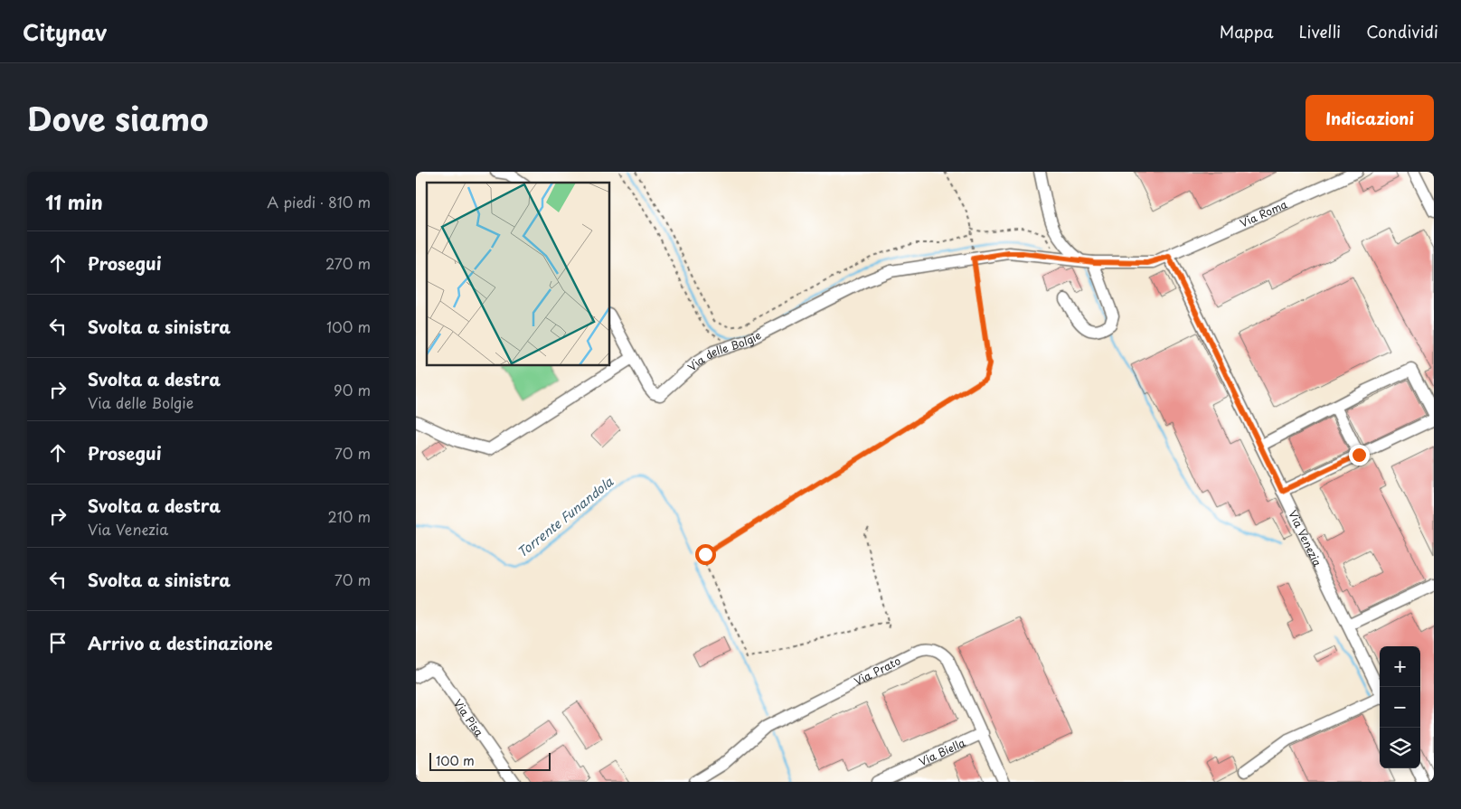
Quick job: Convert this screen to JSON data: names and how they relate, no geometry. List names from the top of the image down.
{
  "streets": {
    "street": [
      "Via Roma",
      "Via delle Bolgie",
      "Via Venezia",
      "Via Prato",
      "Via Pisa",
      "Via Biella"
    ]
  },
  "crossings": [
    ["Via Roma", "Via delle Bolgie"],
    ["Via Roma", "Via Venezia"],
    ["Via Prato", "Via Biella"]
  ],
  "water": ["Torrente Funandola"],
  "scale_bar": "100 m",
  "page": {
    "header": "Citynav",
    "nav": ["Mappa", "Livelli", "Condividi"],
    "title": "Dove siamo",
    "buttons": "Indicazioni",
    "heading": ["11 min", "A piedi · 810 m"],
    "list": [
      ["Prosegui", "270 m"],
      ["Svolta a sinistra", "100 m"],
      ["Svolta a destra", "Via delle Bolgie", "90 m"],
      ["Prosegui", "70 m"],
      ["Svolta a destra", "Via Venezia", "210 m"],
      ["Svolta a sinistra", "70 m"],
      "Arrivo a destinazione"
    ],
    "map_buttons": ["+", "−"],
    "scale": "100 m"
  }
}
